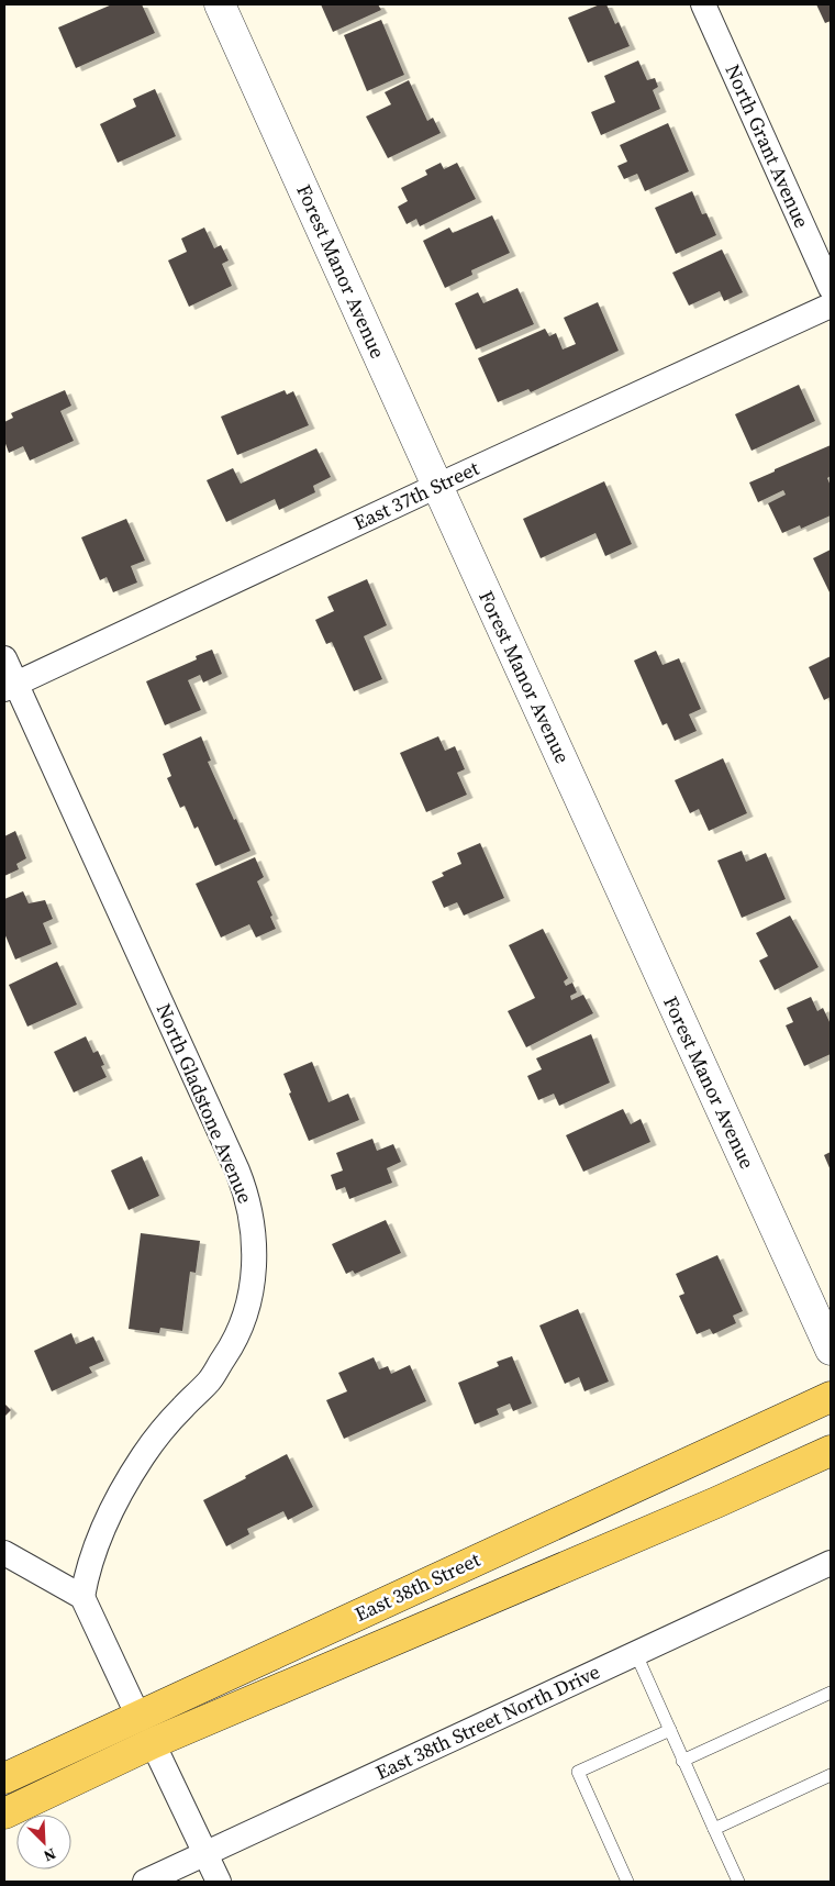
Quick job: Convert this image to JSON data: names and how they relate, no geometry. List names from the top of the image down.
{
  "streets": {
    "main road": ["East 38th Street"],
    "street": [
      "North Grant Avenue",
      "Forest Manor Avenue",
      "East 37th Street",
      "North Gladstone Avenue",
      "East 38th Street North Drive"
    ]
  },
  "crossings": [
    ["Forest Manor Avenue", "East 37th Street"],
    ["East 37th Street", "North Gladstone Avenue"]
  ],
  "north": "bottom right"
}
